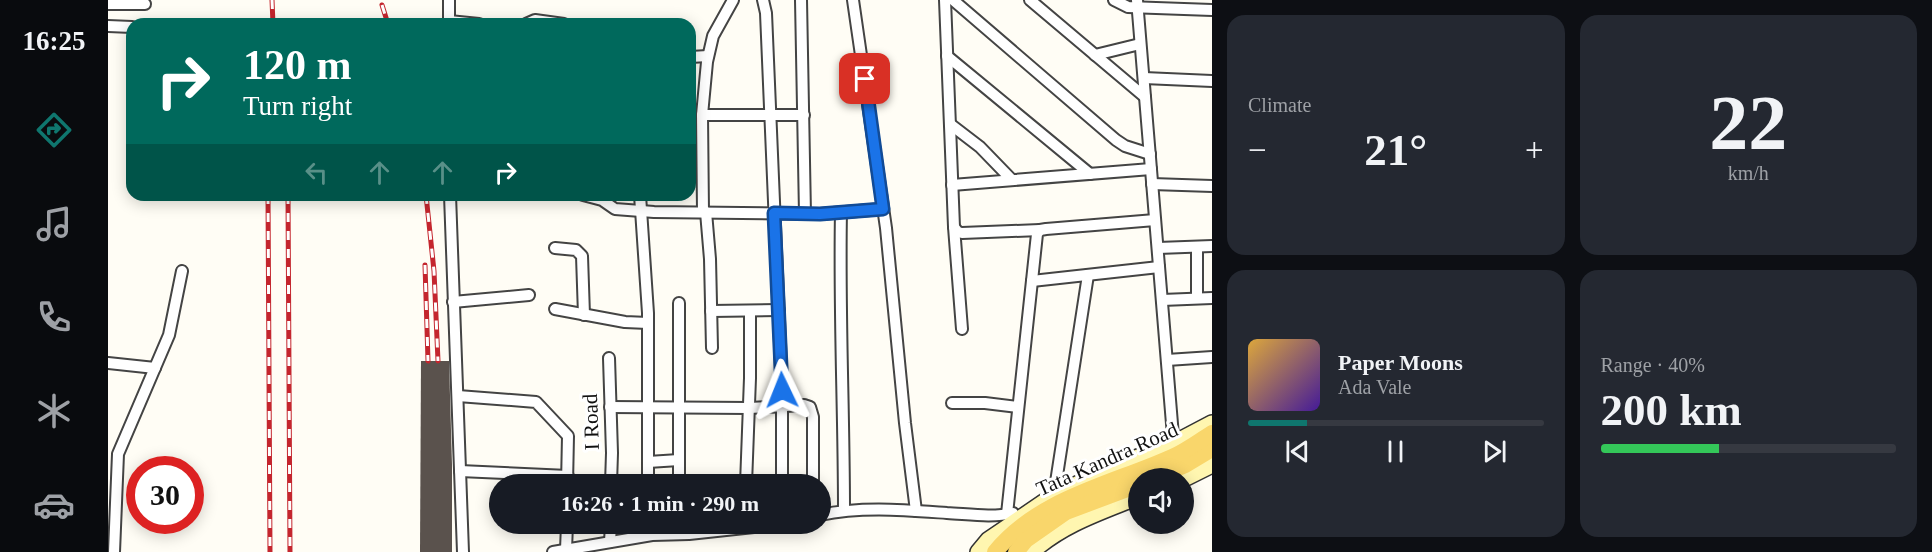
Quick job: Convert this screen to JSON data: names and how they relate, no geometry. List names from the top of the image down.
{
  "streets": {
    "main road": ["Tata Kandra Road"],
    "street": ["I Road"]
  },
  "page": {
    "tabs": "16:25",
    "tile": [
      "Climate",
      ["22", "km/h"],
      ["Range · 40%", "200 km"]
    ],
    "turn": ["120 m", "Turn right"],
    "heat": ["−", "21°", "+"],
    "song": ["Paper Moons", "Ada Vale"],
    "limit": "30",
    "trip": "16:26 · 1 min · 290 m"
  }
}
